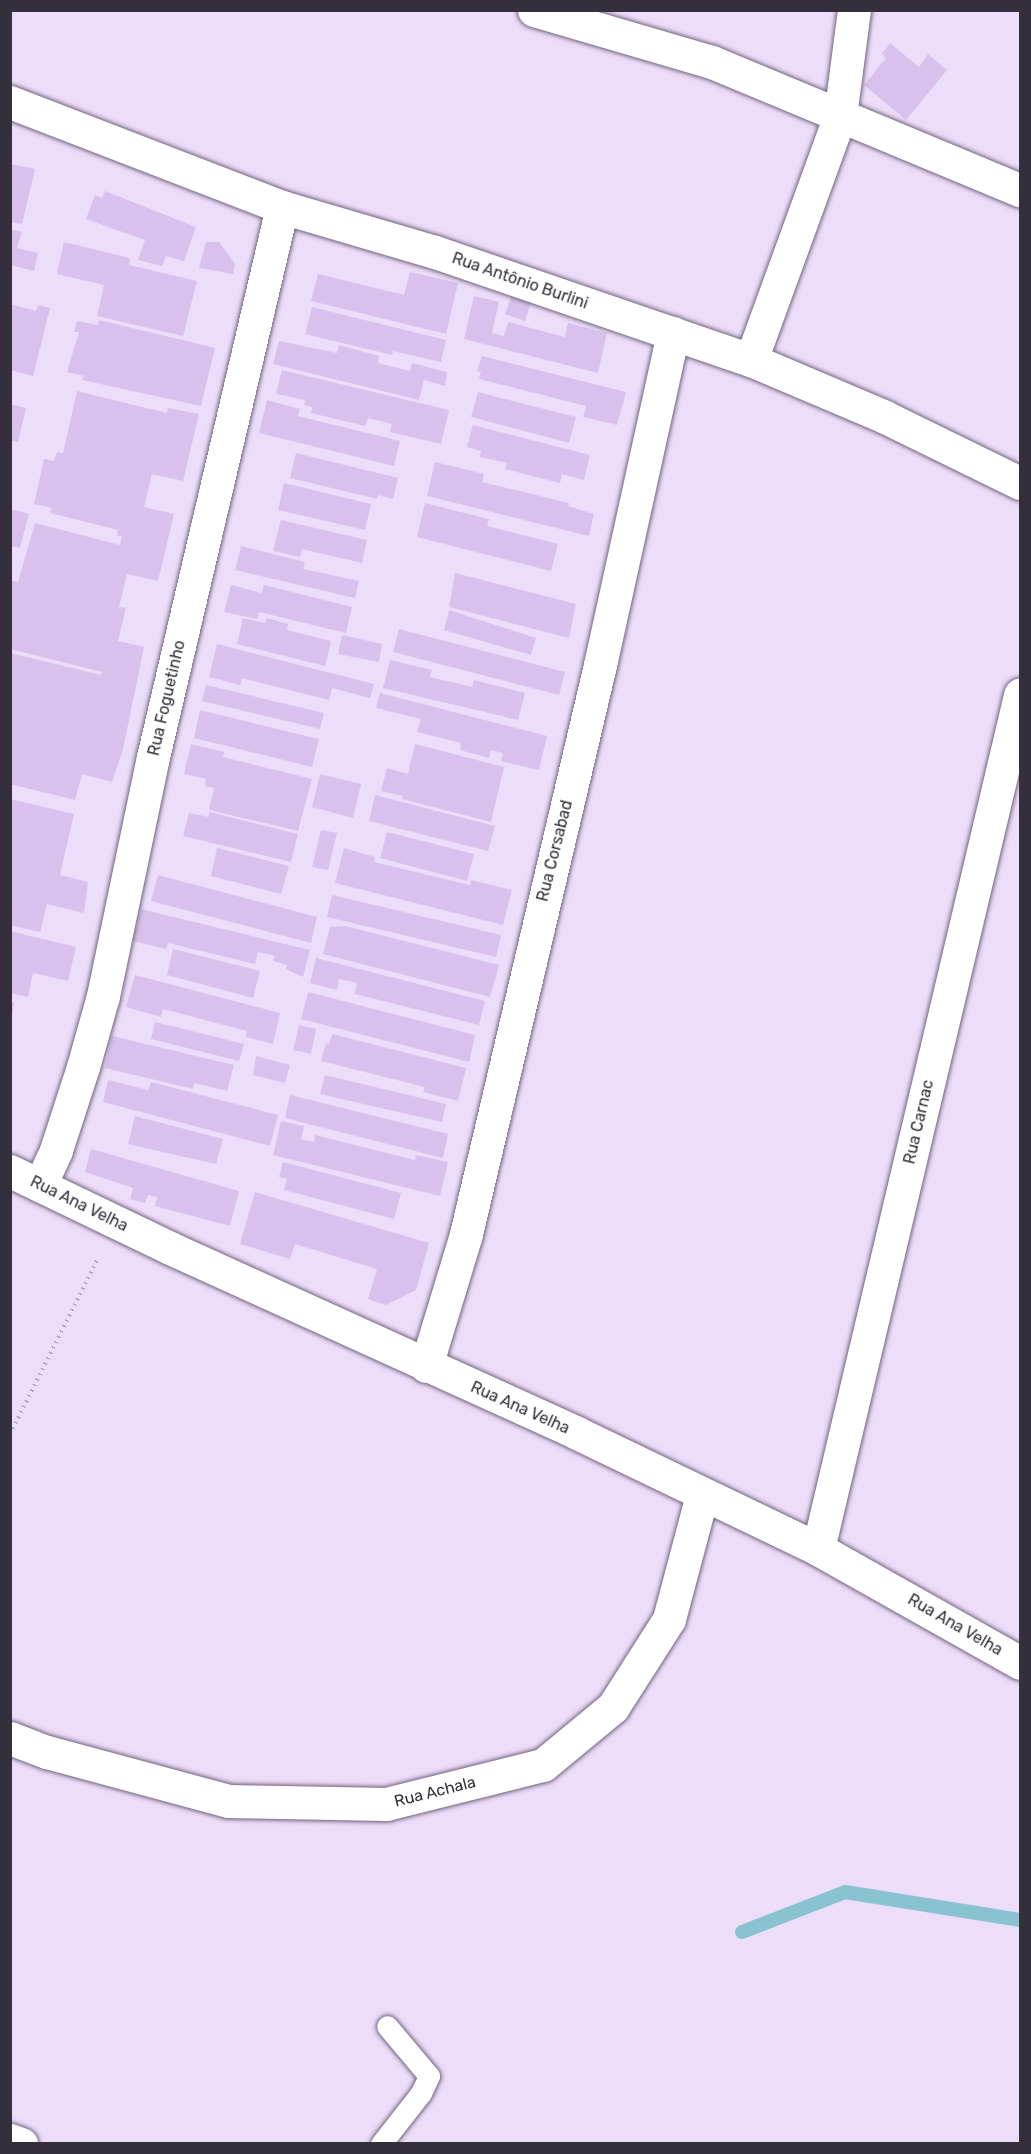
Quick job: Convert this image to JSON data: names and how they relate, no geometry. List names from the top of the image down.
{
  "streets": {
    "street": [
      "Rua Antônio Burlini",
      "Rua Foguetinho",
      "Rua Corsabad",
      "Rua Carnac",
      "Rua Ana Velha",
      "Rua Achala"
    ]
  },
  "crossings": [
    ["Rua Antônio Burlini", "Rua Foguetinho"],
    ["Rua Antônio Burlini", "Rua Corsabad"],
    ["Rua Foguetinho", "Rua Ana Velha"],
    ["Rua Corsabad", "Rua Ana Velha"],
    ["Rua Carnac", "Rua Ana Velha"],
    ["Rua Ana Velha", "Rua Achala"]
  ]
}
